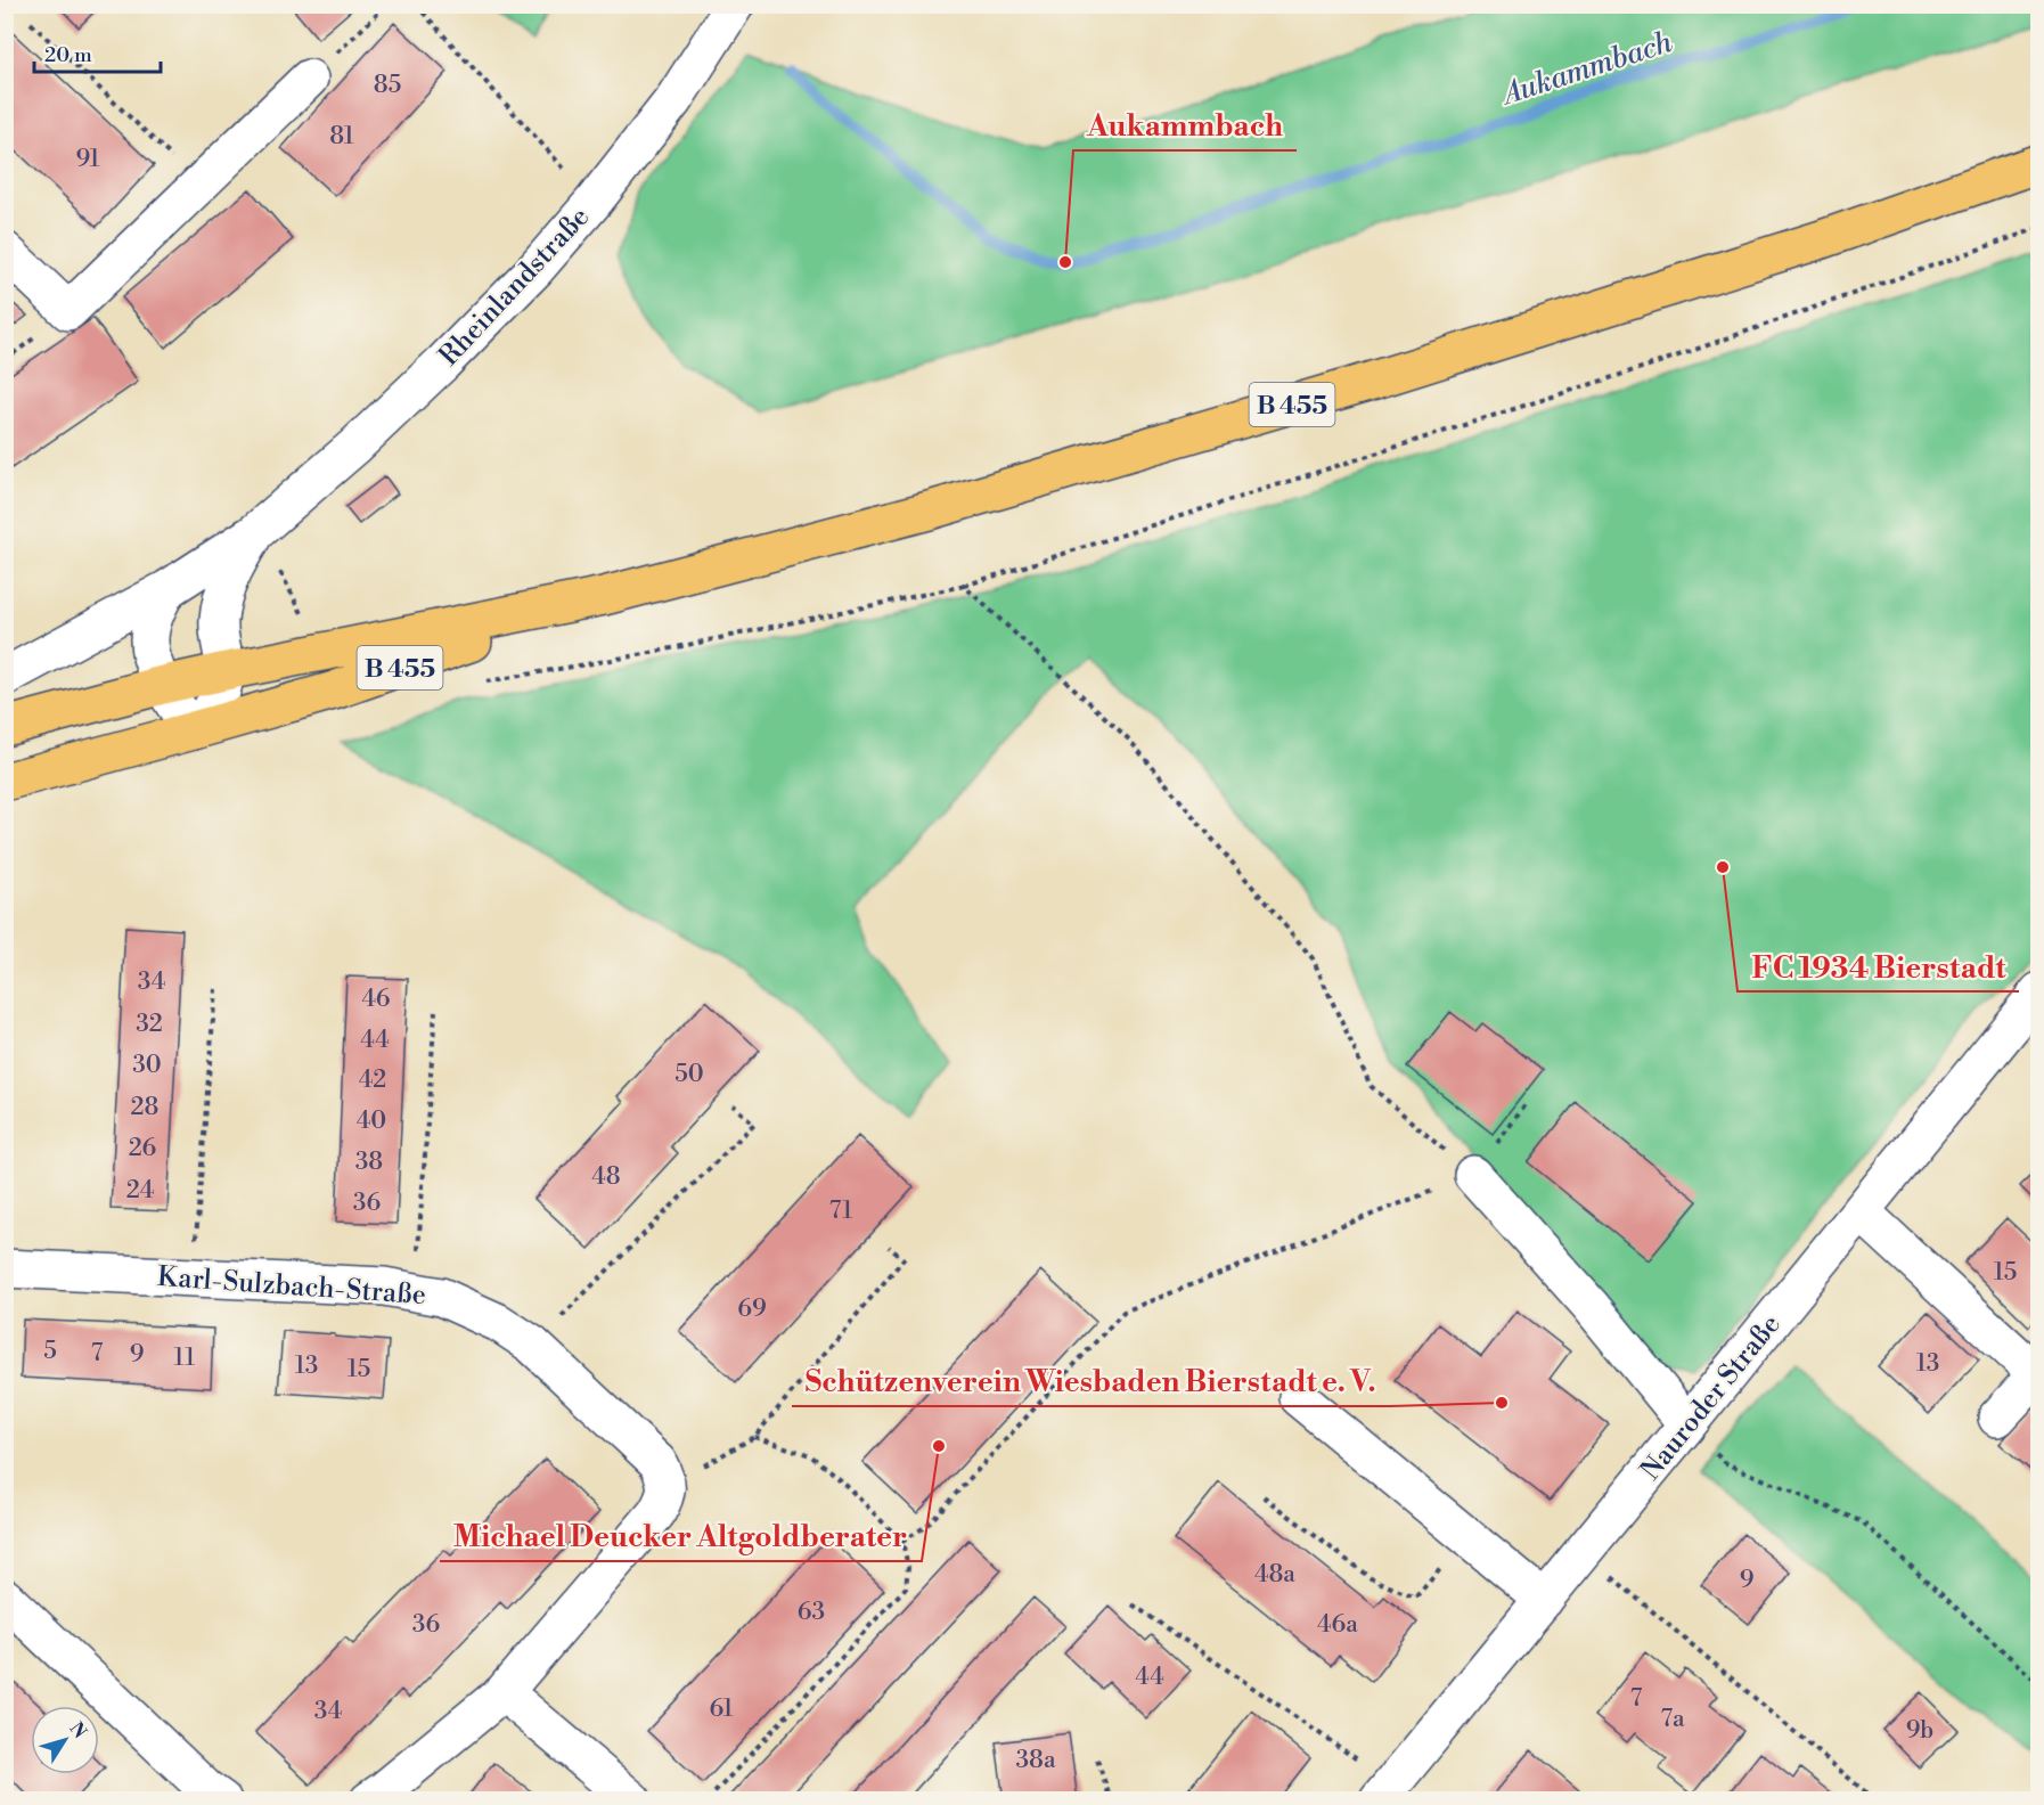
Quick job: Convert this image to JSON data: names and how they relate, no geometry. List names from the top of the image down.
{
  "streets": {
    "main road": ["B 455"],
    "street": ["Rheinlandstraße", "Karl-Sulzbach-Straße", "Nauroder Straße"]
  },
  "crossings": [
    ["Rheinlandstraße", "B 455"]
  ],
  "water": ["Aukammbach"],
  "places": [
    "Aukammbach",
    "FC 1934 Bierstadt",
    "Schützenverein Wiesbaden Bierstadt e. V.",
    "Michael Deucker Altgoldberater"
  ],
  "house_numbers": [
    "85",
    "81",
    "91",
    "34",
    "46",
    "32",
    "44",
    "30",
    "50",
    "42",
    "28",
    "40",
    "26",
    "38",
    "48",
    "24",
    "36",
    "71",
    "15",
    "69",
    "5",
    "7",
    "9",
    "11",
    "13",
    "13",
    "15",
    "48a",
    "9",
    "63",
    "36",
    "46a",
    "44",
    "7",
    "61",
    "34",
    "7a",
    "9b",
    "38a"
  ],
  "scale_bar": "20 m",
  "north": "top right"
}
